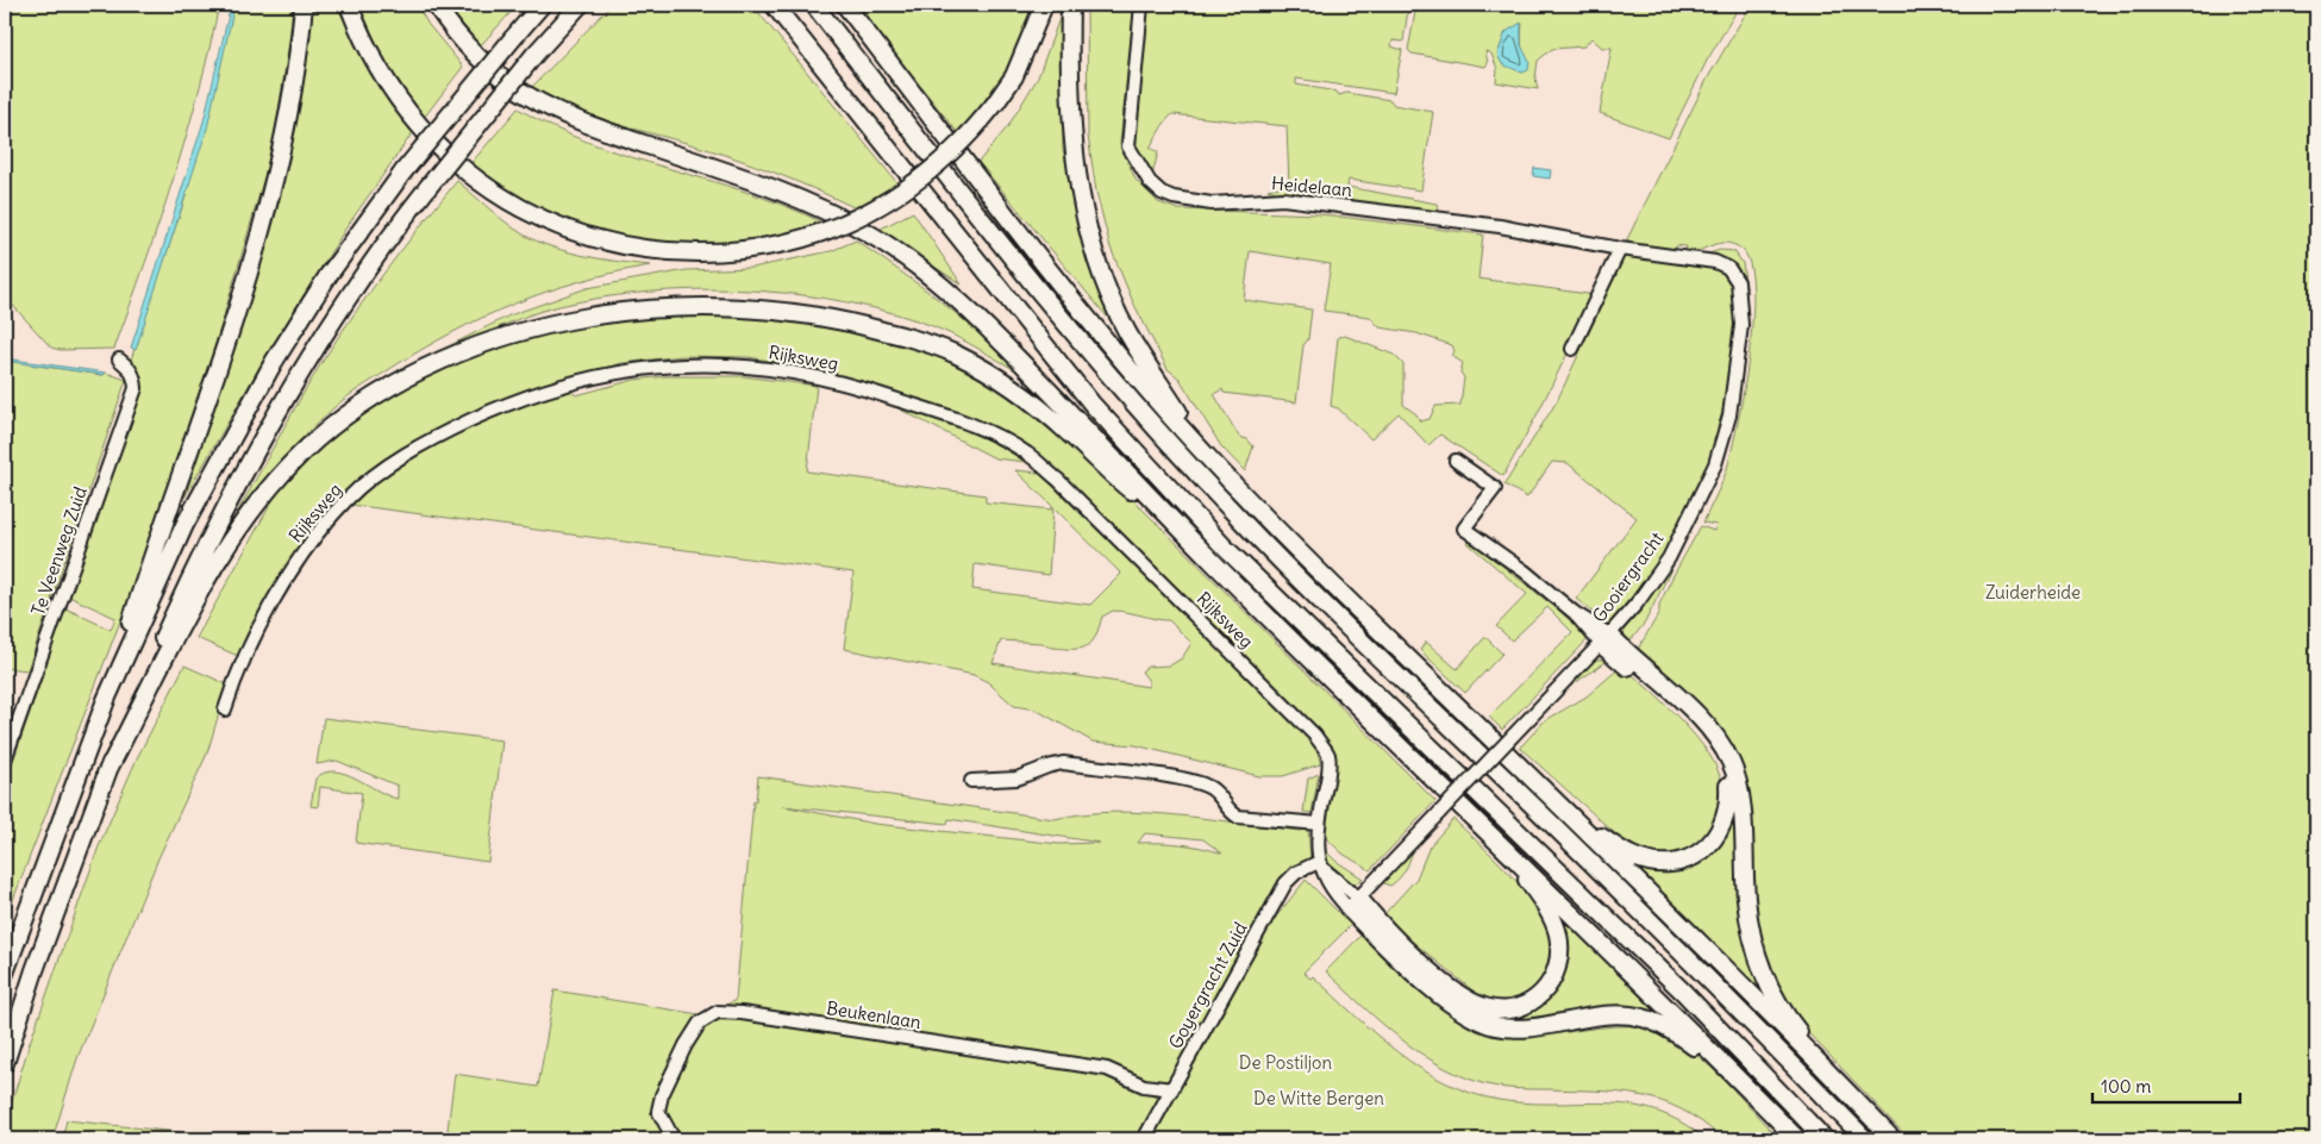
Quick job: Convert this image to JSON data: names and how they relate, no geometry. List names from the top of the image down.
{
  "streets": {
    "street": [
      "Heidelaan",
      "Rijksweg",
      "Te Veenweg Zuid",
      "Gooiergracht",
      "Goyergracht Zuid",
      "Beukenlaan"
    ]
  },
  "crossings": [
    ["Heidelaan", "Gooiergracht"],
    ["Goyergracht Zuid", "Beukenlaan"]
  ],
  "parks": ["Zuiderheide", "De Postiljon", "De Witte Bergen"],
  "scale_bar": "100 m"
}
